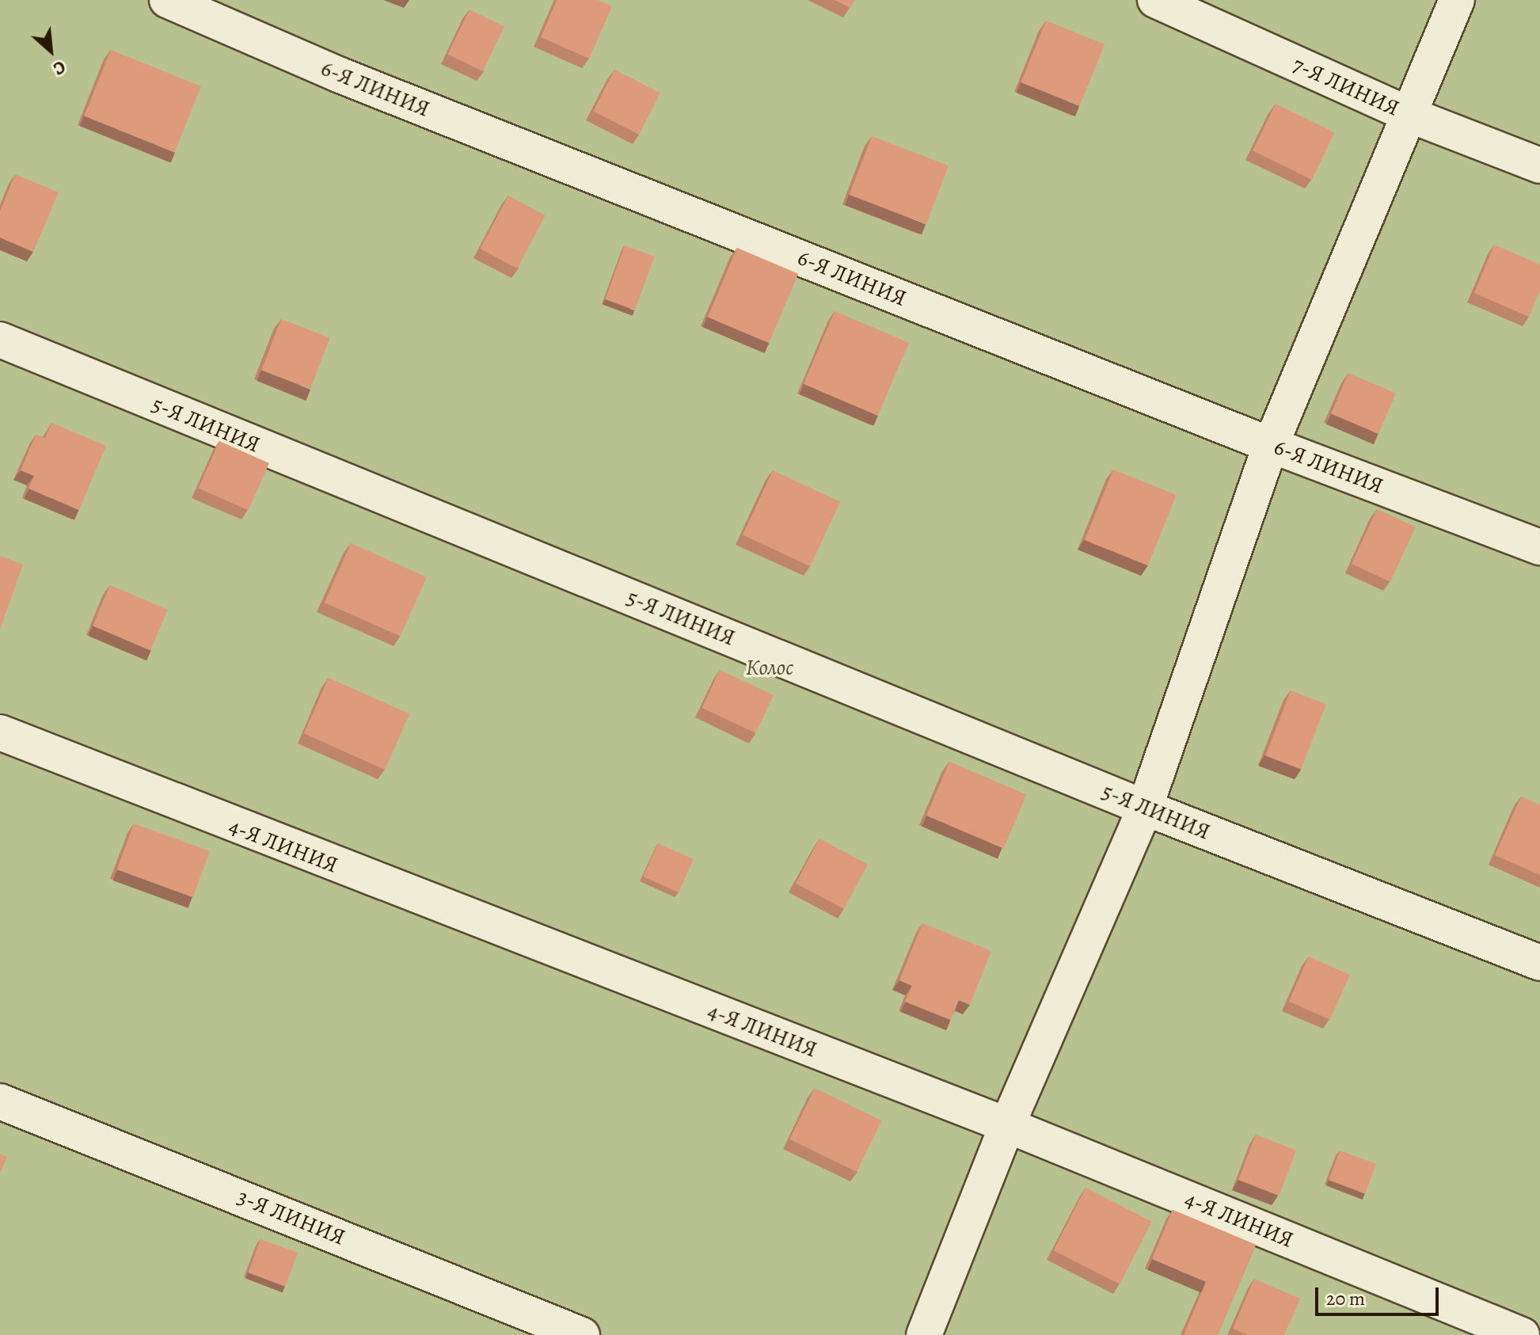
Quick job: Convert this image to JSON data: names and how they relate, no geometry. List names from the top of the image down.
{
  "streets": {
    "lane": [
      "7-Я ЛИНИЯ",
      "6-Я ЛИНИЯ",
      "5-Я ЛИНИЯ",
      "4-Я ЛИНИЯ",
      "3-Я ЛИНИЯ"
    ]
  },
  "parks": ["Колос"],
  "scale_bar": "20 m",
  "north": "bottom right"
}
